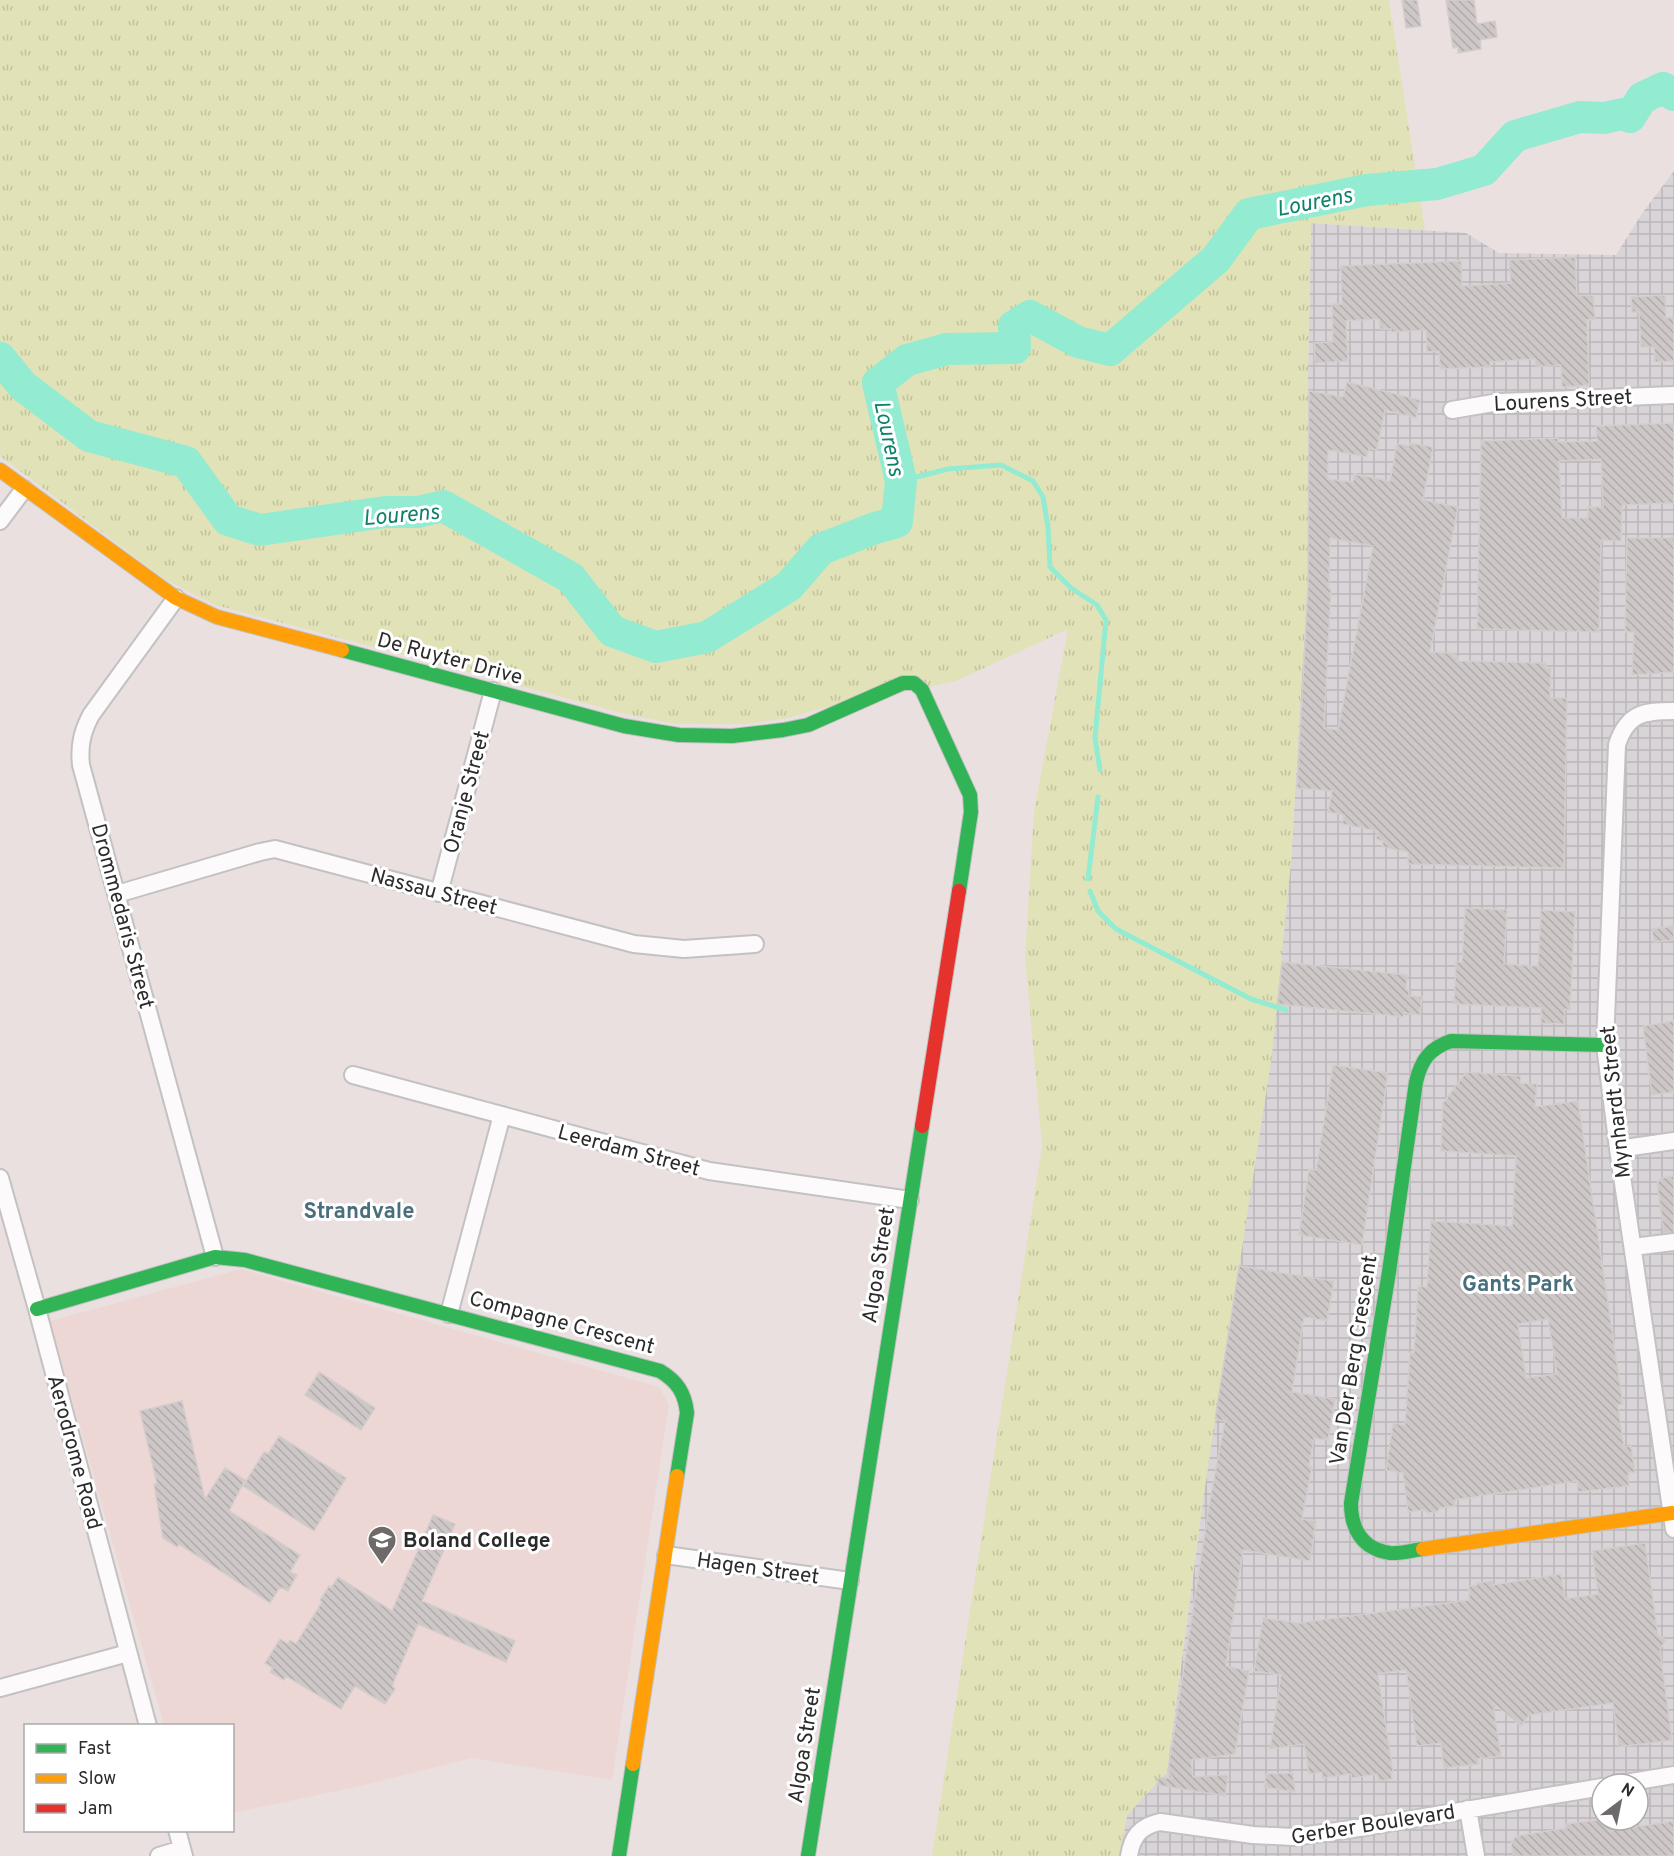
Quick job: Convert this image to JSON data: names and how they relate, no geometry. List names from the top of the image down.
{
  "streets": {
    "street": [
      "Lourens Street",
      "De Ruyter Drive",
      "Oranje Street",
      "Nassau Street",
      "Drommedaris Street",
      "Mynhardt Street",
      "Leerdam Street",
      "Algoa Street",
      "Compagne Crescent",
      "Van Der Berg Crescent",
      "Aerodrome Road",
      "Hagen Street",
      "Gerber Boulevard"
    ]
  },
  "crossings": [
    ["De Ruyter Drive", "Oranje Street"],
    ["De Ruyter Drive", "Drommedaris Street"],
    ["De Ruyter Drive", "Algoa Street"],
    ["Oranje Street", "Nassau Street"],
    ["Nassau Street", "Drommedaris Street"],
    ["Drommedaris Street", "Compagne Crescent"],
    ["Mynhardt Street", "Van Der Berg Crescent"],
    ["Leerdam Street", "Algoa Street"],
    ["Algoa Street", "Hagen Street"],
    ["Compagne Crescent", "Aerodrome Road"],
    ["Compagne Crescent", "Hagen Street"]
  ],
  "districts": ["Strandvale", "Gants Park"],
  "water": ["Lourens"],
  "places": {
    "school or university": ["Boland College"]
  },
  "legend": ["Fast", "Slow", "Jam"],
  "north": "top right"
}
